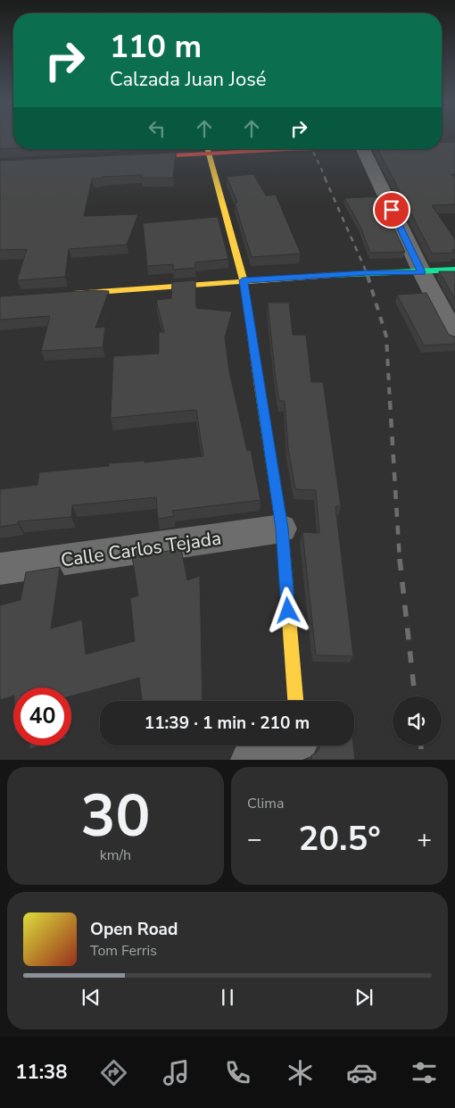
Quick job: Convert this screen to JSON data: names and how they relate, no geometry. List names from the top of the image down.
{
  "streets": {
    "street": ["Calle Carlos Tejada"]
  },
  "page": {
    "turn": ["110 m", "Calzada Juan José"],
    "limit": "40",
    "trip": "11:39 · 1 min · 210 m",
    "tile": [
      ["30", "km/h"],
      "Clima"
    ],
    "heat": ["−", "20.5°", "+"],
    "song": ["Open Road", "Tom Ferris"],
    "tabs": "11:38"
  }
}
